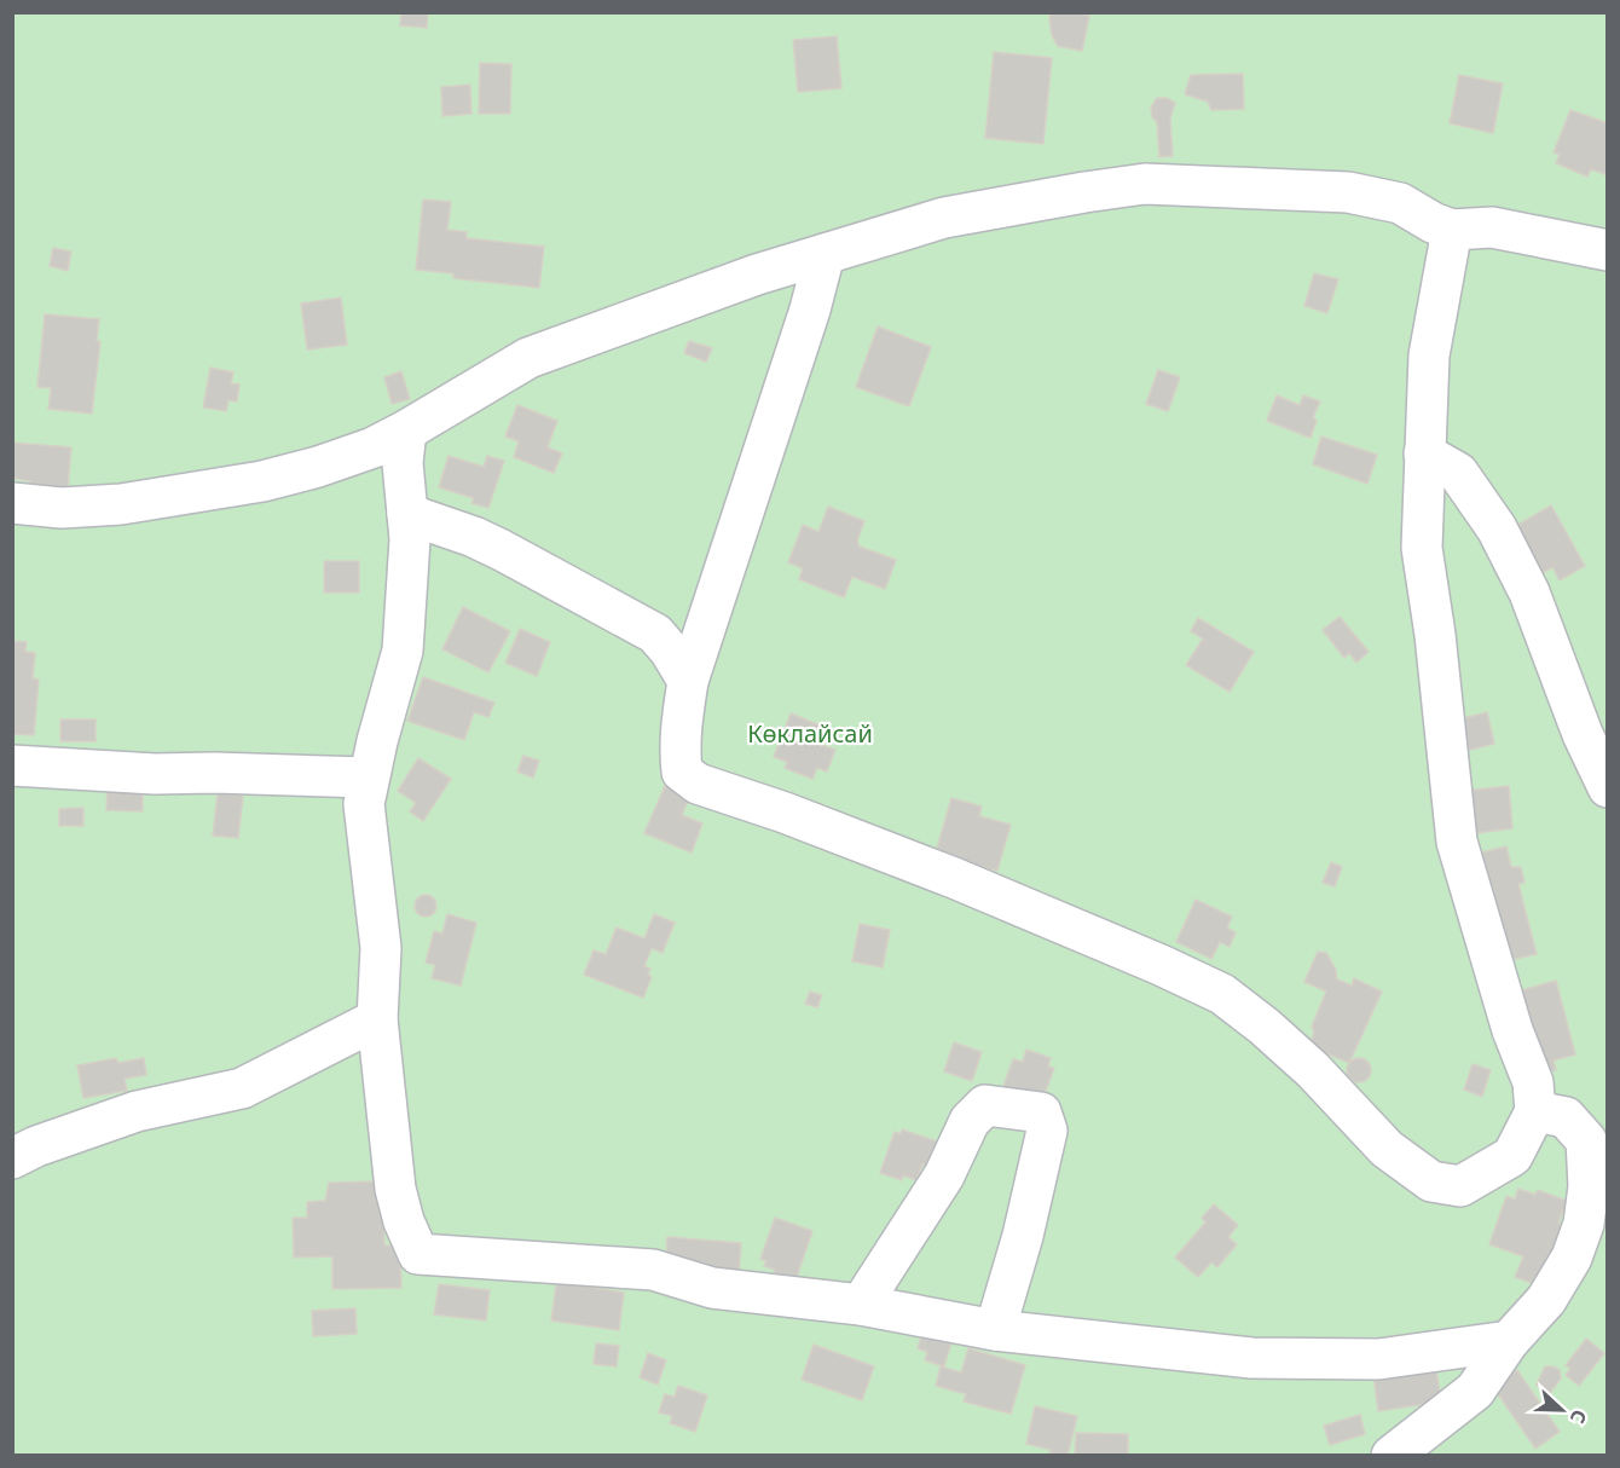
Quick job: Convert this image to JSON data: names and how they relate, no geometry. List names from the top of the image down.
{
  "parks": ["Көклайсай"],
  "north": "right"
}
